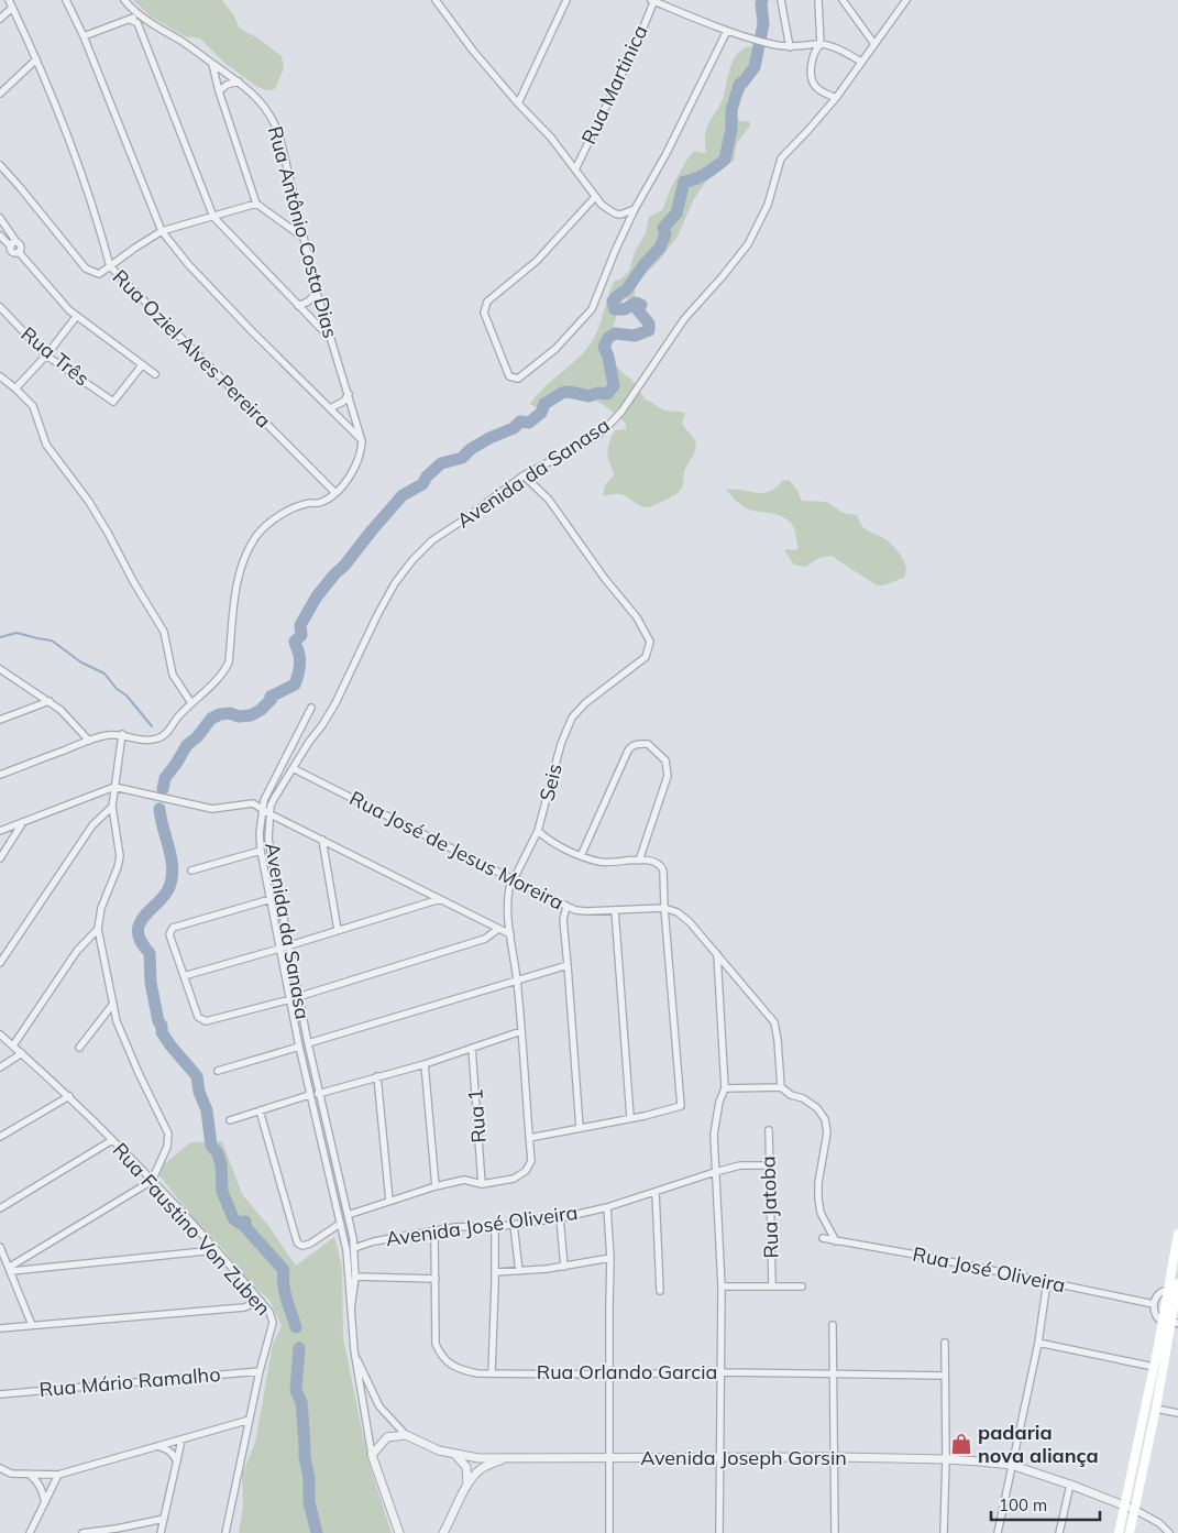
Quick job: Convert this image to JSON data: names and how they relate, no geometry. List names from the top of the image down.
{
  "streets": {
    "street": [
      "Rua Martinica",
      "Rua Antônio Costa Dias",
      "Rua Oziel Alves Pereira",
      "Rua Três",
      "Avenida da Sanasa",
      "Seis",
      "Rua José de Jesus Moreira",
      "Rua 1",
      "Rua Jatoba",
      "Avenida José Oliveira",
      "Rua Faustino Von Zuben",
      "Rua José Oliveira",
      "Rua Orlando Garcia",
      "Rua Mário Ramalho",
      "Avenida Joseph Gorsin"
    ]
  },
  "crossings": [
    ["Avenida da Sanasa", "Seis"],
    ["Avenida da Sanasa", "Rua José de Jesus Moreira"],
    ["Avenida da Sanasa", "Avenida José Oliveira"],
    ["Seis", "Rua José de Jesus Moreira"],
    ["Seis", "Rua 1"],
    ["Rua Jatoba", "Avenida José Oliveira"],
    ["Avenida José Oliveira", "Rua Orlando Garcia"],
    ["Rua Faustino Von Zuben", "Rua Mário Ramalho"]
  ],
  "places": {
    "shop": ["padaria nova aliança"]
  },
  "scale_bar": "100 m"
}
